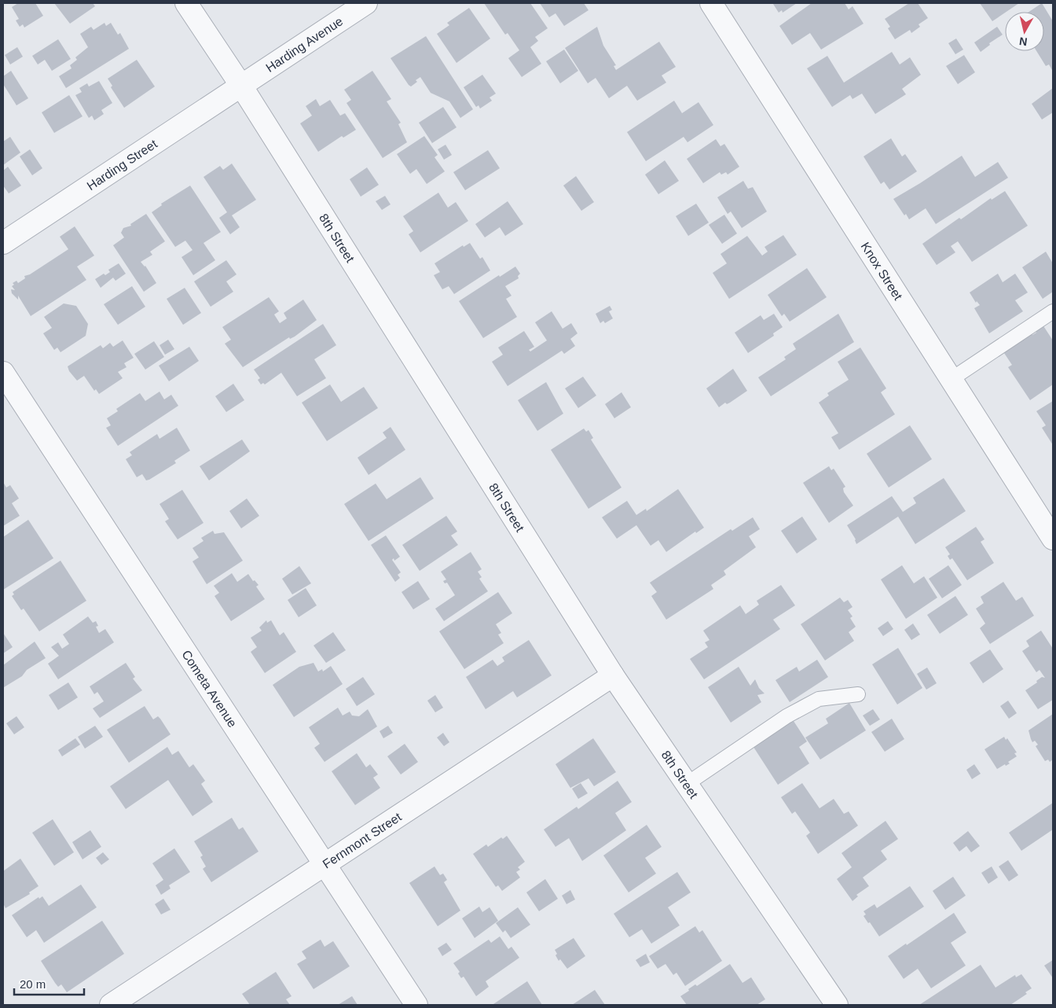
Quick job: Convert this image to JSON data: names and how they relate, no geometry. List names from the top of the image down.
{
  "streets": {
    "street": [
      "Harding Avenue",
      "Harding Street",
      "8th Street",
      "Knox Street",
      "Cometa Avenue",
      "Fernmont Street"
    ]
  },
  "crossings": [
    ["Harding Avenue", "Harding Street"],
    ["Harding Avenue", "8th Street"],
    ["Harding Street", "8th Street"],
    ["8th Street", "Fernmont Street"],
    ["Cometa Avenue", "Fernmont Street"]
  ],
  "scale_bar": "20 m",
  "north": "bottom"
}
